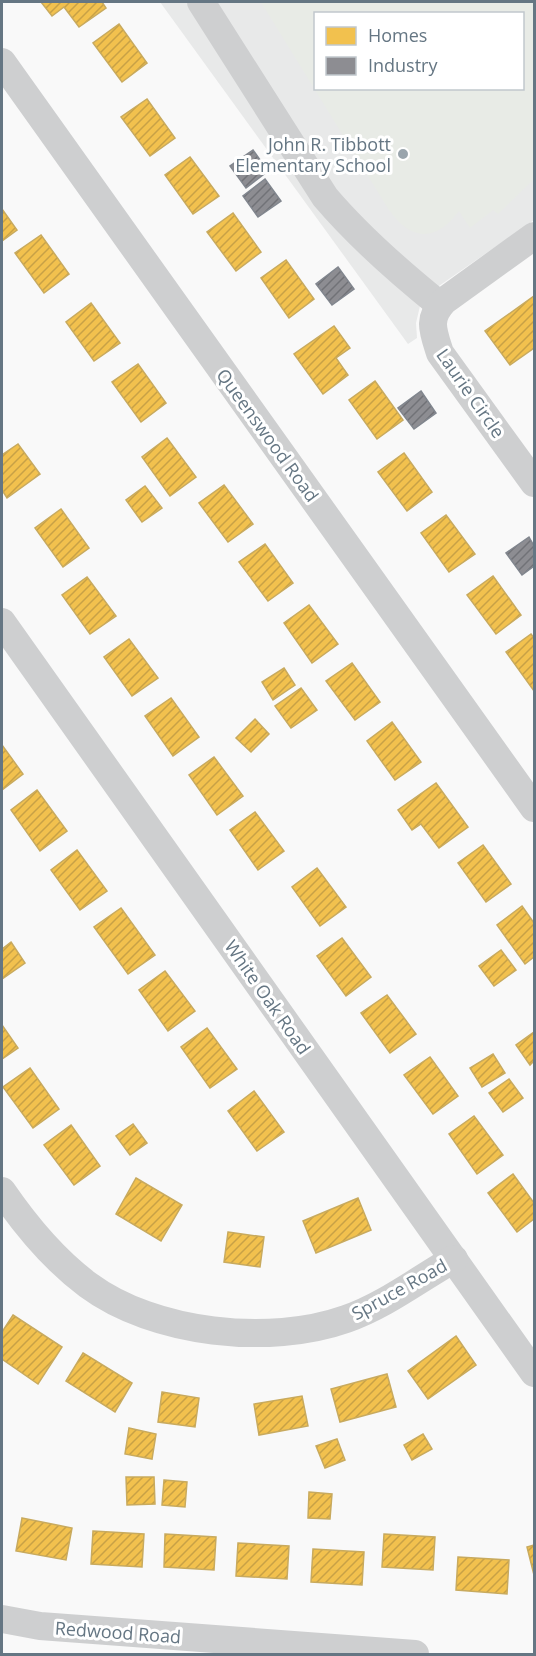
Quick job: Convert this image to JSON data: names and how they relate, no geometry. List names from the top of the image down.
{
  "streets": {
    "street": [
      "Laurie Circle",
      "Queenswood Road",
      "White Oak Road",
      "Spruce Road",
      "Redwood Road"
    ]
  },
  "crossings": [
    ["White Oak Road", "Spruce Road"]
  ],
  "places": ["John R. Tibbott Elementary School"],
  "legend": ["Homes", "Industry"]
}
